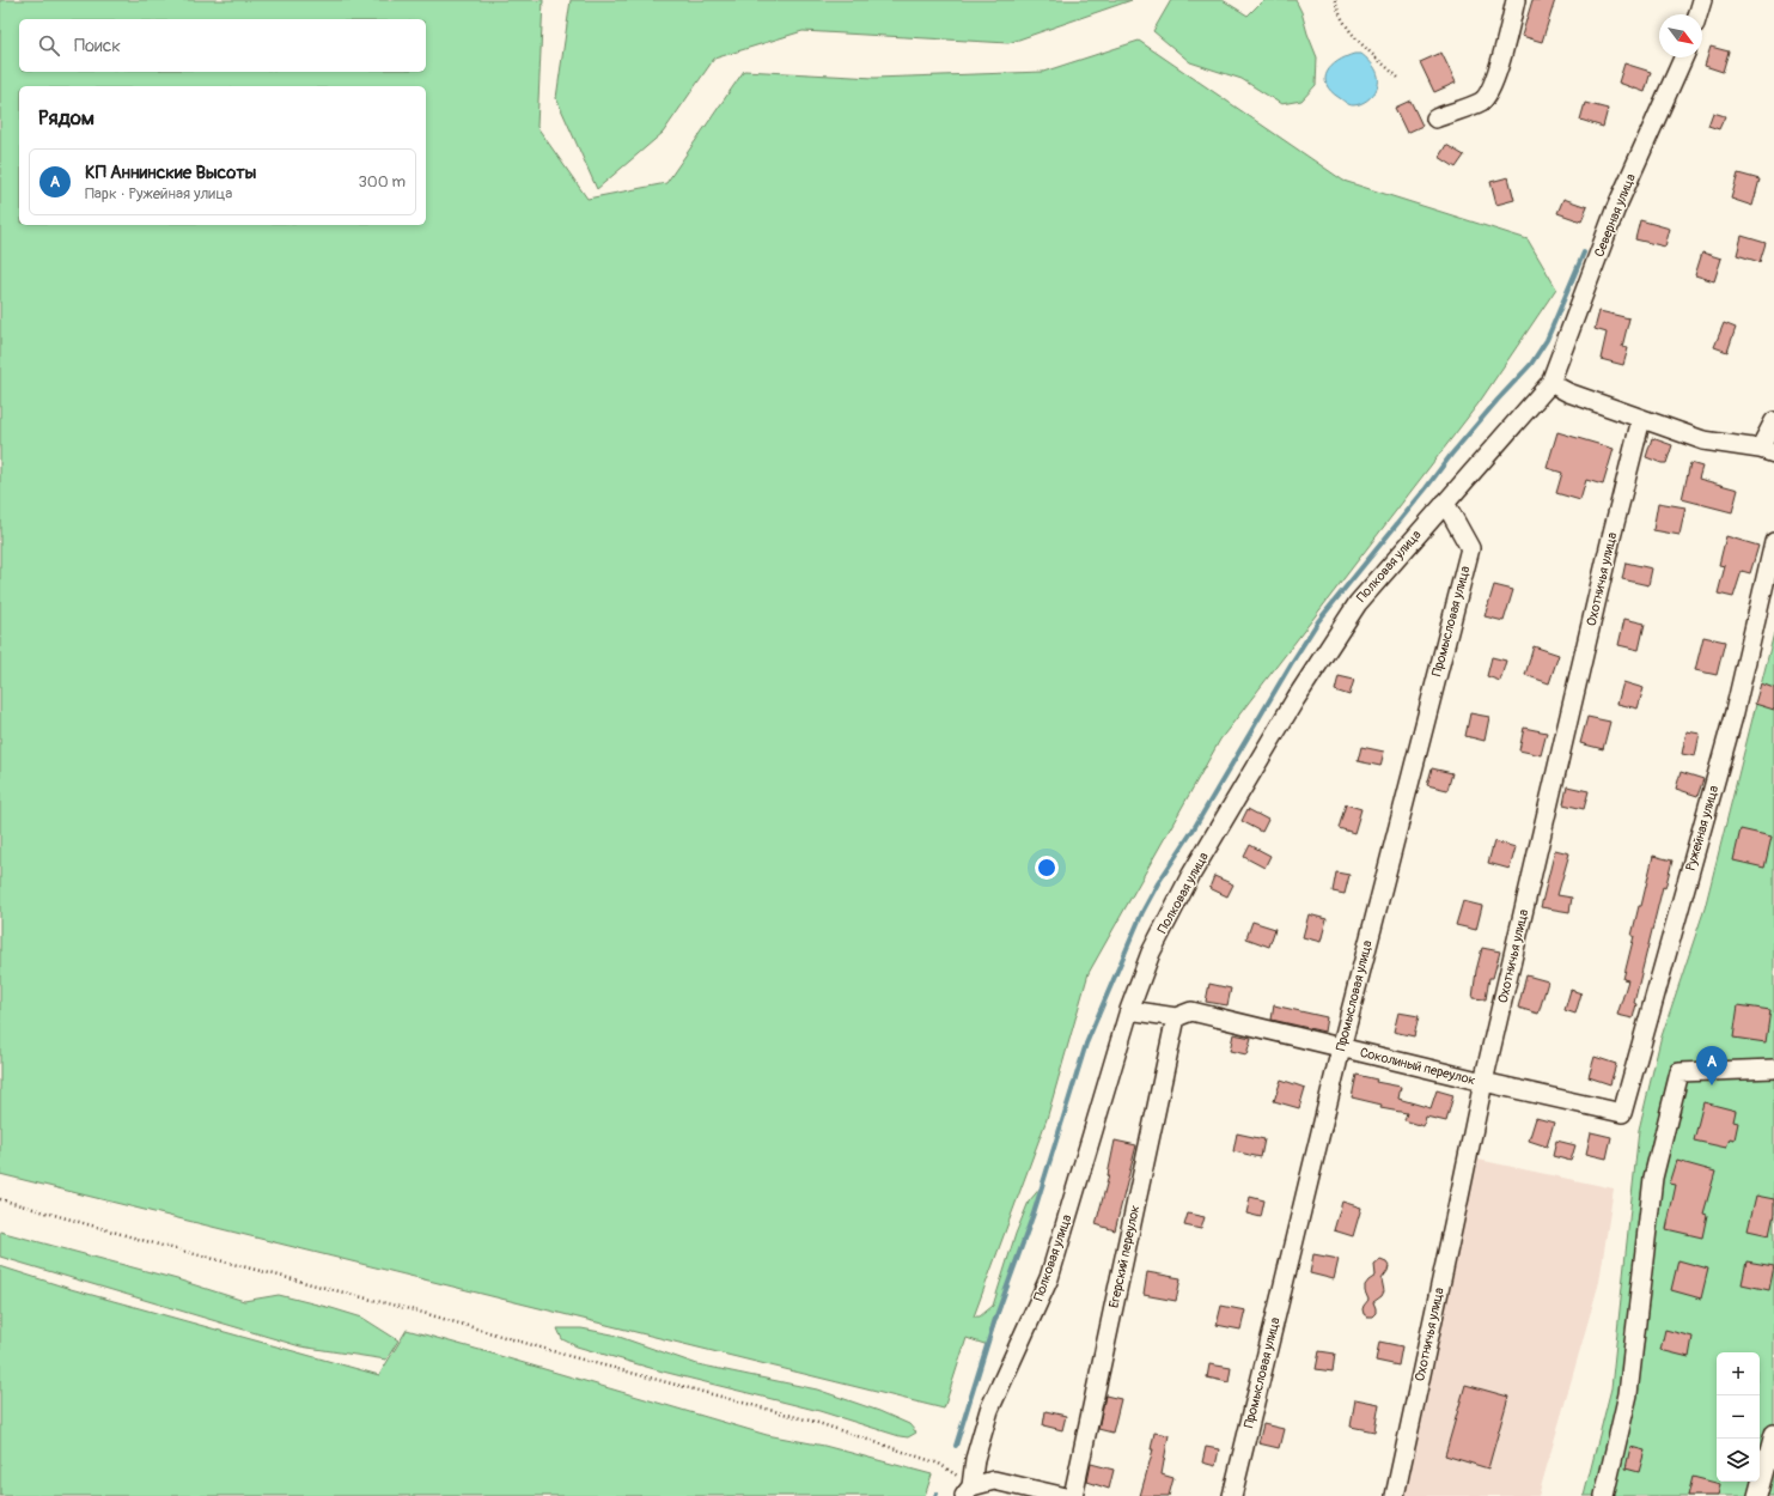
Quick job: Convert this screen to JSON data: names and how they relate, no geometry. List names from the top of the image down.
{
  "streets": {
    "street": [
      "Северная улица",
      "Полковая улица",
      "Охотничья улица",
      "Промысловая улица",
      "Ружейная улица",
      "Соколиный переулок",
      "Егерский переулок"
    ]
  },
  "crossings": [
    ["Северная улица", "Полковая улица"],
    ["Полковая улица", "Промысловая улица"],
    ["Полковая улица", "Соколиный переулок"],
    ["Охотничья улица", "Соколиный переулок"],
    ["Промысловая улица", "Соколиный переулок"],
    ["Ружейная улица", "Соколиный переулок"],
    ["Соколиный переулок", "Егерский переулок"]
  ],
  "north": "bottom right",
  "page": {
    "search": "Поиск",
    "heading": "Рядом",
    "list": [
      {
        "mark": "A",
        "name": "КП Аннинские Высоты",
        "note": "Парк · Ружейная улица",
        "value": "300 m"
      }
    ],
    "pins": "A",
    "map_buttons": ["+", "−"]
  }
}
